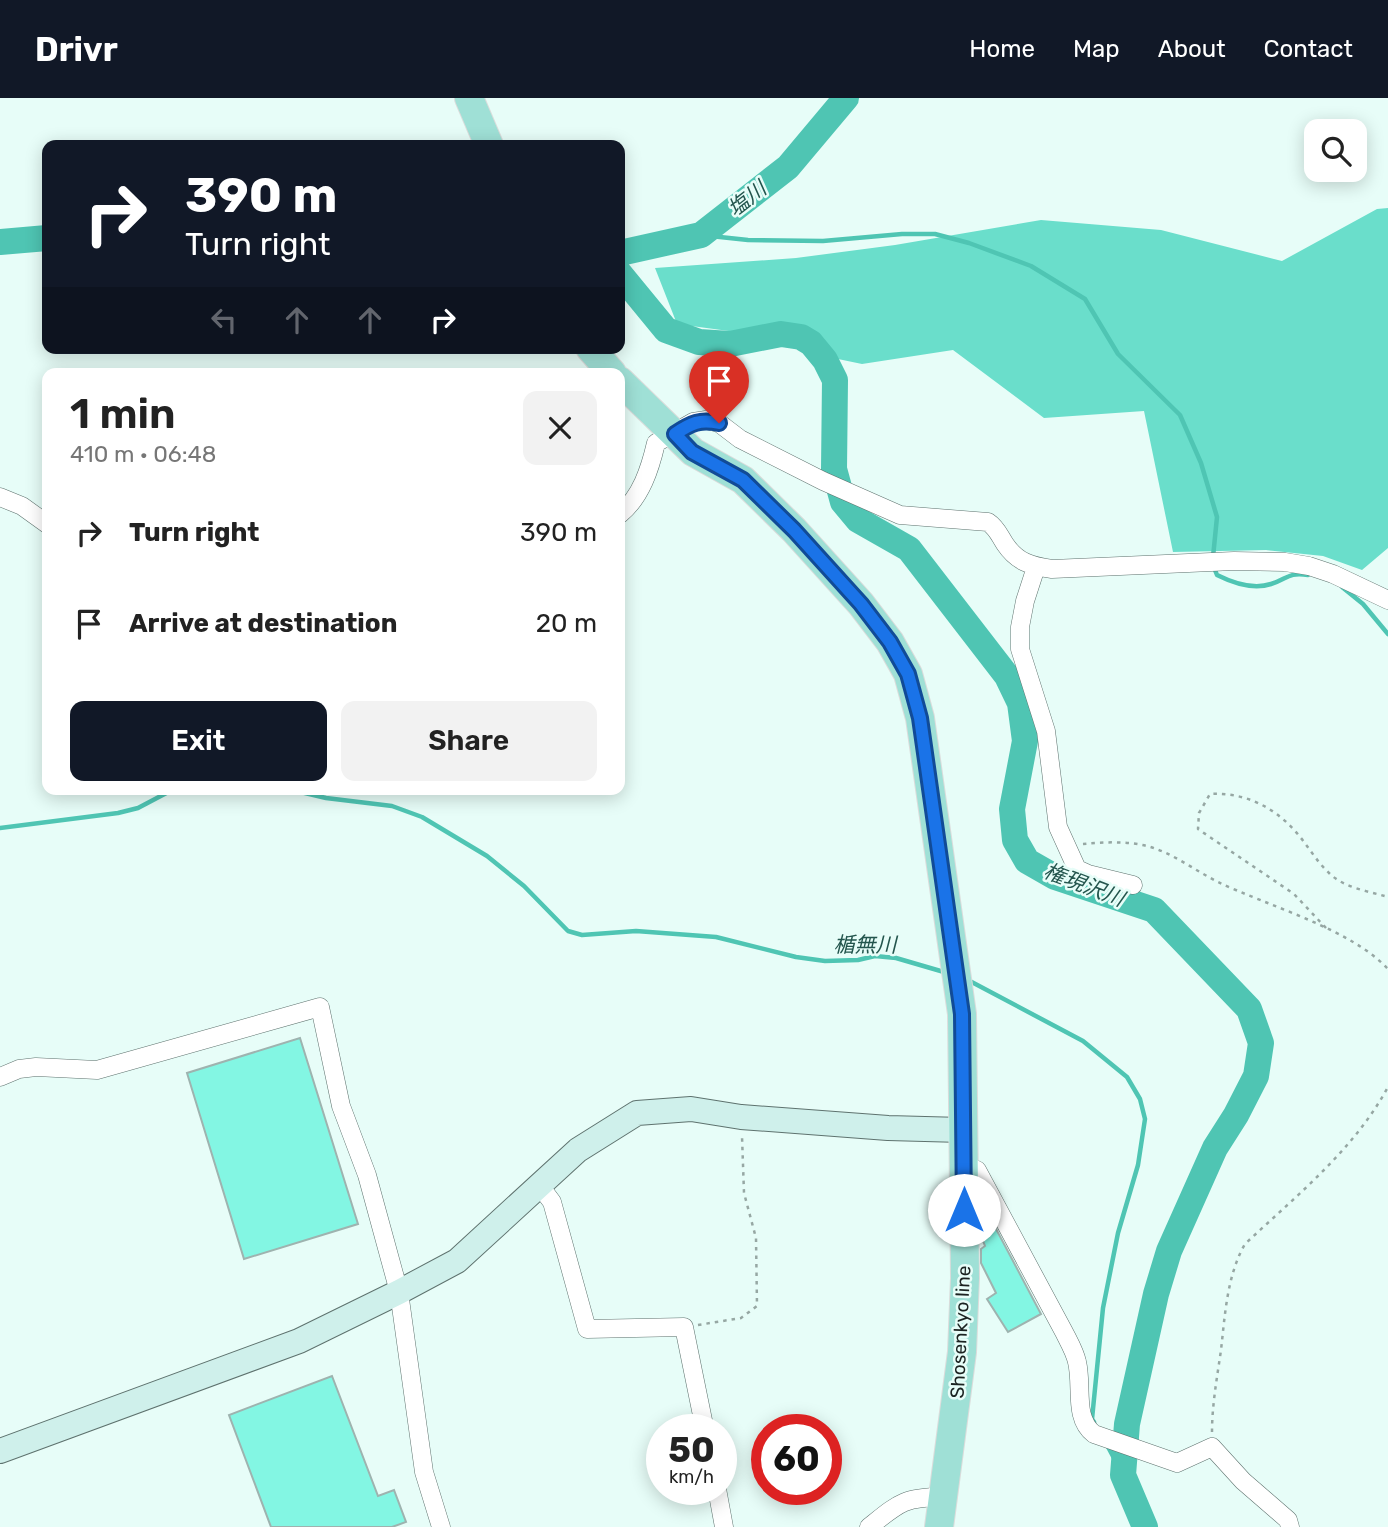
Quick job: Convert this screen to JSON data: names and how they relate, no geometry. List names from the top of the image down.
{
  "streets": {
    "main road": ["Shosenkyo line"]
  },
  "water": ["塩川", "権現沢川", "楯無川"],
  "page": {
    "header": "Drivr",
    "nav": [
      "Home",
      "Map",
      "About",
      "Contact"
    ],
    "turn": ["390 m", "Turn right"],
    "heading": ["1 min", "410 m · 06:48"],
    "list": [
      {
        "name": "Turn right",
        "value": "390 m"
      },
      {
        "name": "Arrive at destination",
        "value": "20 m"
      }
    ],
    "buttons": ["Exit", "Share"],
    "speed": "50 km/h",
    "limit": "60"
  }
}
